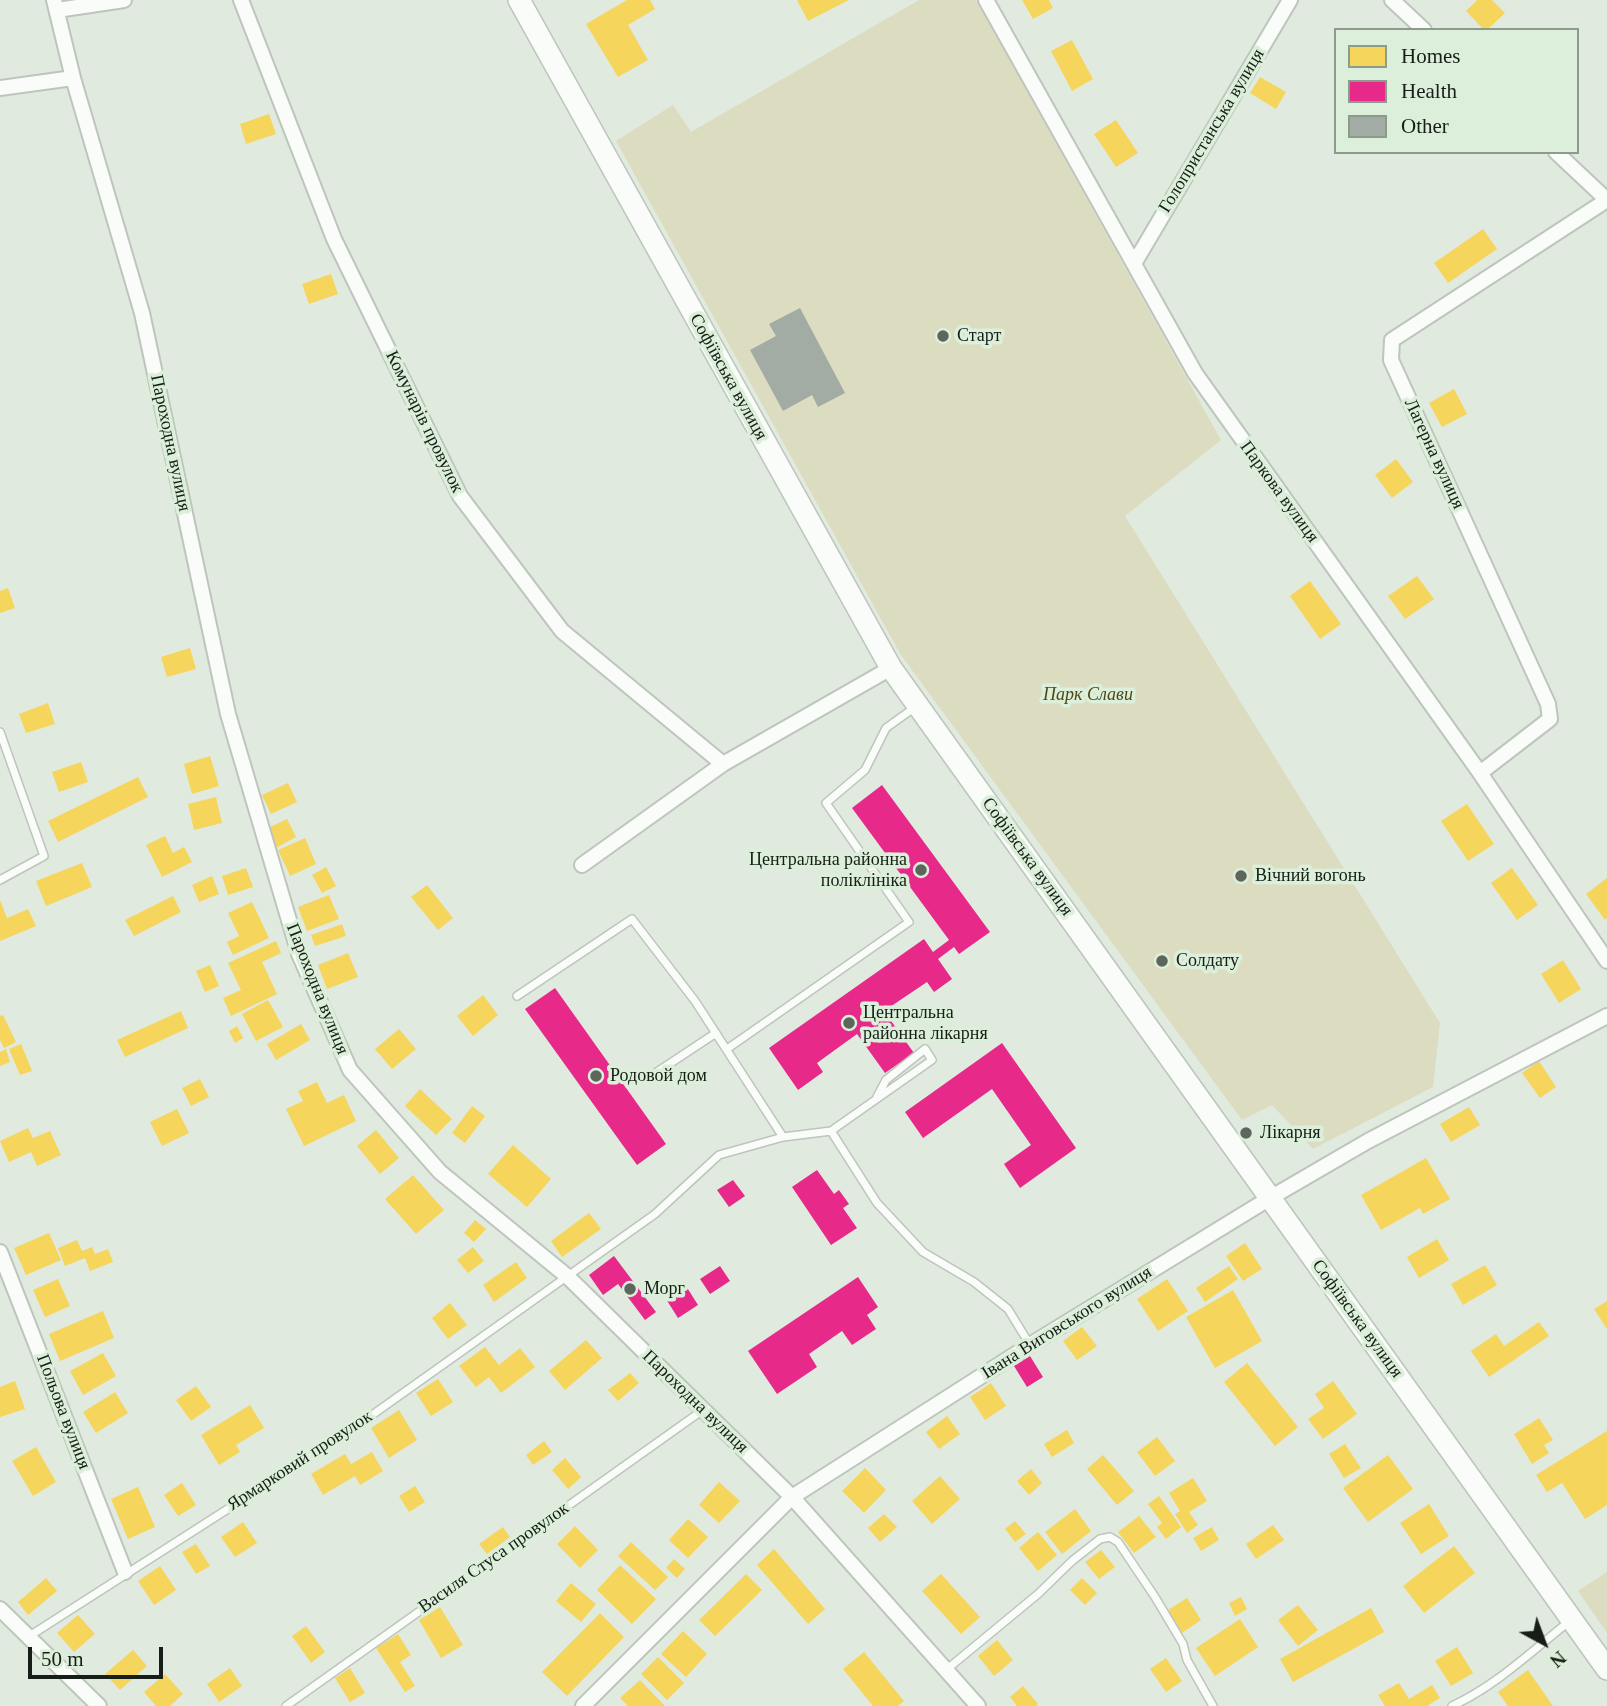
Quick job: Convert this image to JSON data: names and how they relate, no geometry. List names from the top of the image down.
{
  "streets": {
    "street": [
      "Голопристанська вулиця",
      "Софіївська вулиця",
      "Комунарів провулок",
      "Пароходна вулиця",
      "Лагерна вулиця",
      "Паркова вулиця",
      "Івана Виговського вулиця",
      "Польова вулиця"
    ],
    "lane": ["Ярмарковий провулок", "Василя Стуса провулок"]
  },
  "crossings": [
    ["Голопристанська вулиця", "Паркова вулиця"],
    ["Софіївська вулиця", "Івана Виговського вулиця"],
    ["Пароходна вулиця", "Івана Виговського вулиця"],
    ["Пароходна вулиця", "Ярмарковий провулок"],
    ["Пароходна вулиця", "Василя Стуса провулок"],
    ["Лагерна вулиця", "Паркова вулиця"],
    ["Польова вулиця", "Ярмарковий провулок"]
  ],
  "parks": ["Парк Слави"],
  "places": [
    "Старт",
    "Центральна районна поліклініка",
    "Вічний вогонь",
    "Солдату",
    "Центральна районна лікарня",
    "Родовой дом",
    "Лікарня",
    "Морг"
  ],
  "legend": ["Homes", "Health", "Other"],
  "scale_bar": "50 m",
  "north": "bottom right"
}
